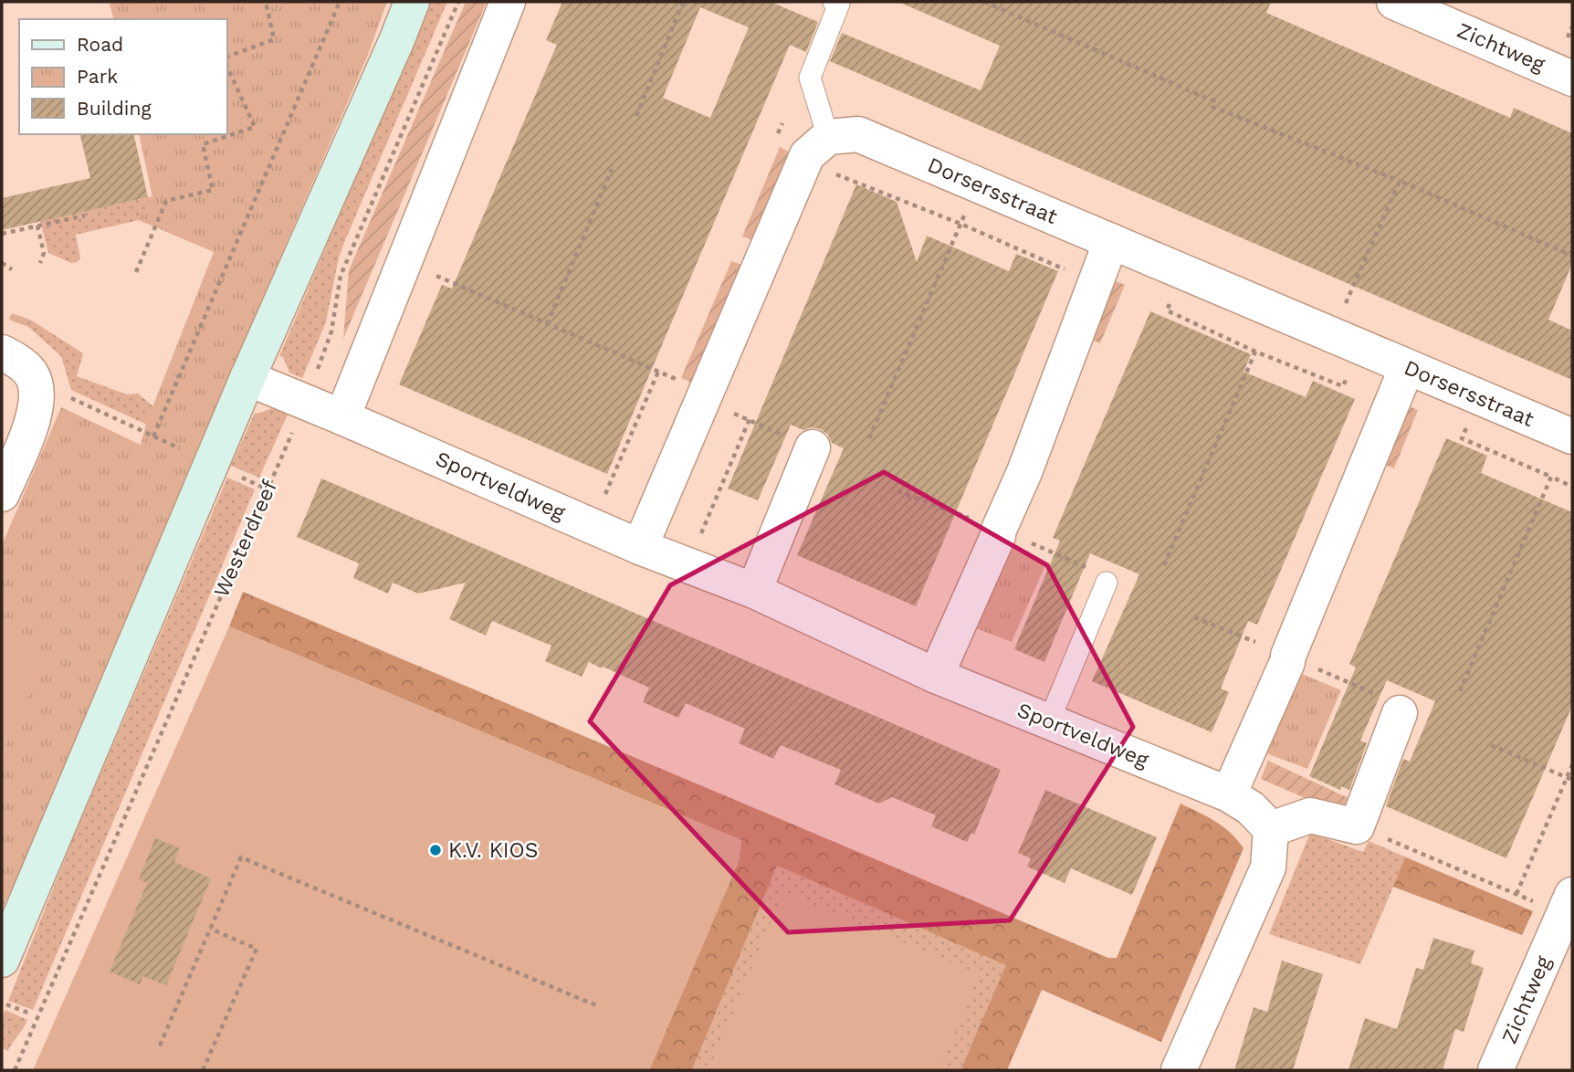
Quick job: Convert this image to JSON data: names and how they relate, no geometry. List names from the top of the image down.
{
  "streets": {
    "street": ["Zichtweg", "Dorsersstraat", "Sportveldweg"],
    "path": ["Westerdreef"]
  },
  "crossings": [
    ["Sportveldweg", "Westerdreef"]
  ],
  "places": ["K.V. KIOS"],
  "legend": ["Road", "Park", "Building"]
}
